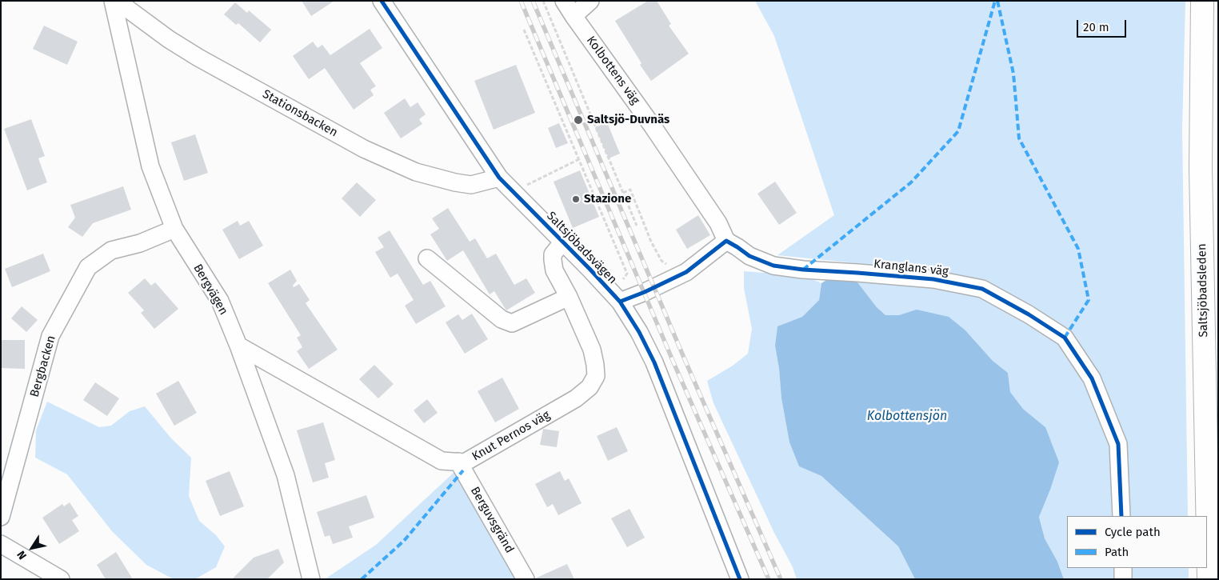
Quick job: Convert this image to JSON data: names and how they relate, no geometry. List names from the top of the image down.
{
  "streets": {
    "highway": ["Saltsjöbadsleden"],
    "street": [
      "Kolbottens väg",
      "Stationsbacken",
      "Saltsjöbadsvägen",
      "Kranglans väg",
      "Bergvägen",
      "Bergbacken",
      "Knut Pernos väg",
      "Berguvsgränd"
    ]
  },
  "crossings": [
    ["Kolbottens väg", "Kranglans väg"],
    ["Stationsbacken", "Saltsjöbadsvägen"],
    ["Saltsjöbadsvägen", "Knut Pernos väg"],
    ["Bergvägen", "Bergbacken"],
    ["Bergvägen", "Knut Pernos väg"],
    ["Knut Pernos väg", "Berguvsgränd"]
  ],
  "water": ["Kolbottensjön"],
  "places": ["Saltsjö-Duvnäs", "Stazione"],
  "legend": ["Cycle path", "Path"],
  "scale_bar": "20 m",
  "north": "bottom left"
}
